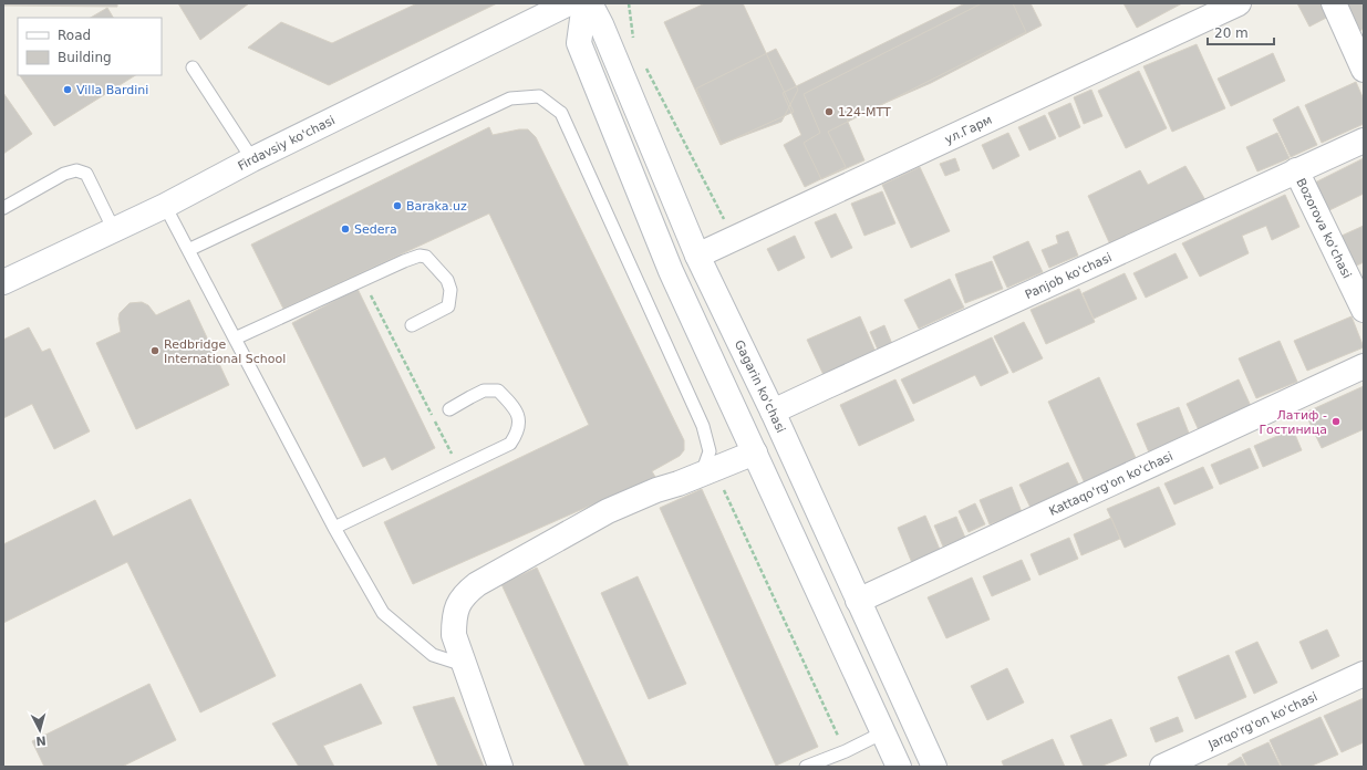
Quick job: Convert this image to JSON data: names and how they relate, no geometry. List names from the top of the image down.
{
  "streets": {
    "street": [
      "ул.Гарм",
      "Firdavsiy ko'chasi",
      "Bozorova ko'chasi",
      "Panjob ko'chasi",
      "Gagarin ko'chasi",
      "Kattaqo'rg'on ko'chasi",
      "Jarqo'rg'on ko'chasi"
    ]
  },
  "crossings": [
    ["ул.Гарм", "Gagarin ko'chasi"],
    ["Bozorova ko'chasi", "Panjob ko'chasi"],
    ["Panjob ko'chasi", "Gagarin ko'chasi"],
    ["Gagarin ko'chasi", "Kattaqo'rg'on ko'chasi"]
  ],
  "places": [
    "Villa Bardini",
    "124-MTT",
    "Baraka.uz",
    "Sedera",
    "Redbridge International School",
    "Латиф - Гостиница"
  ],
  "legend": ["Road", "Building"],
  "scale_bar": "20 m",
  "north": "bottom"
}
